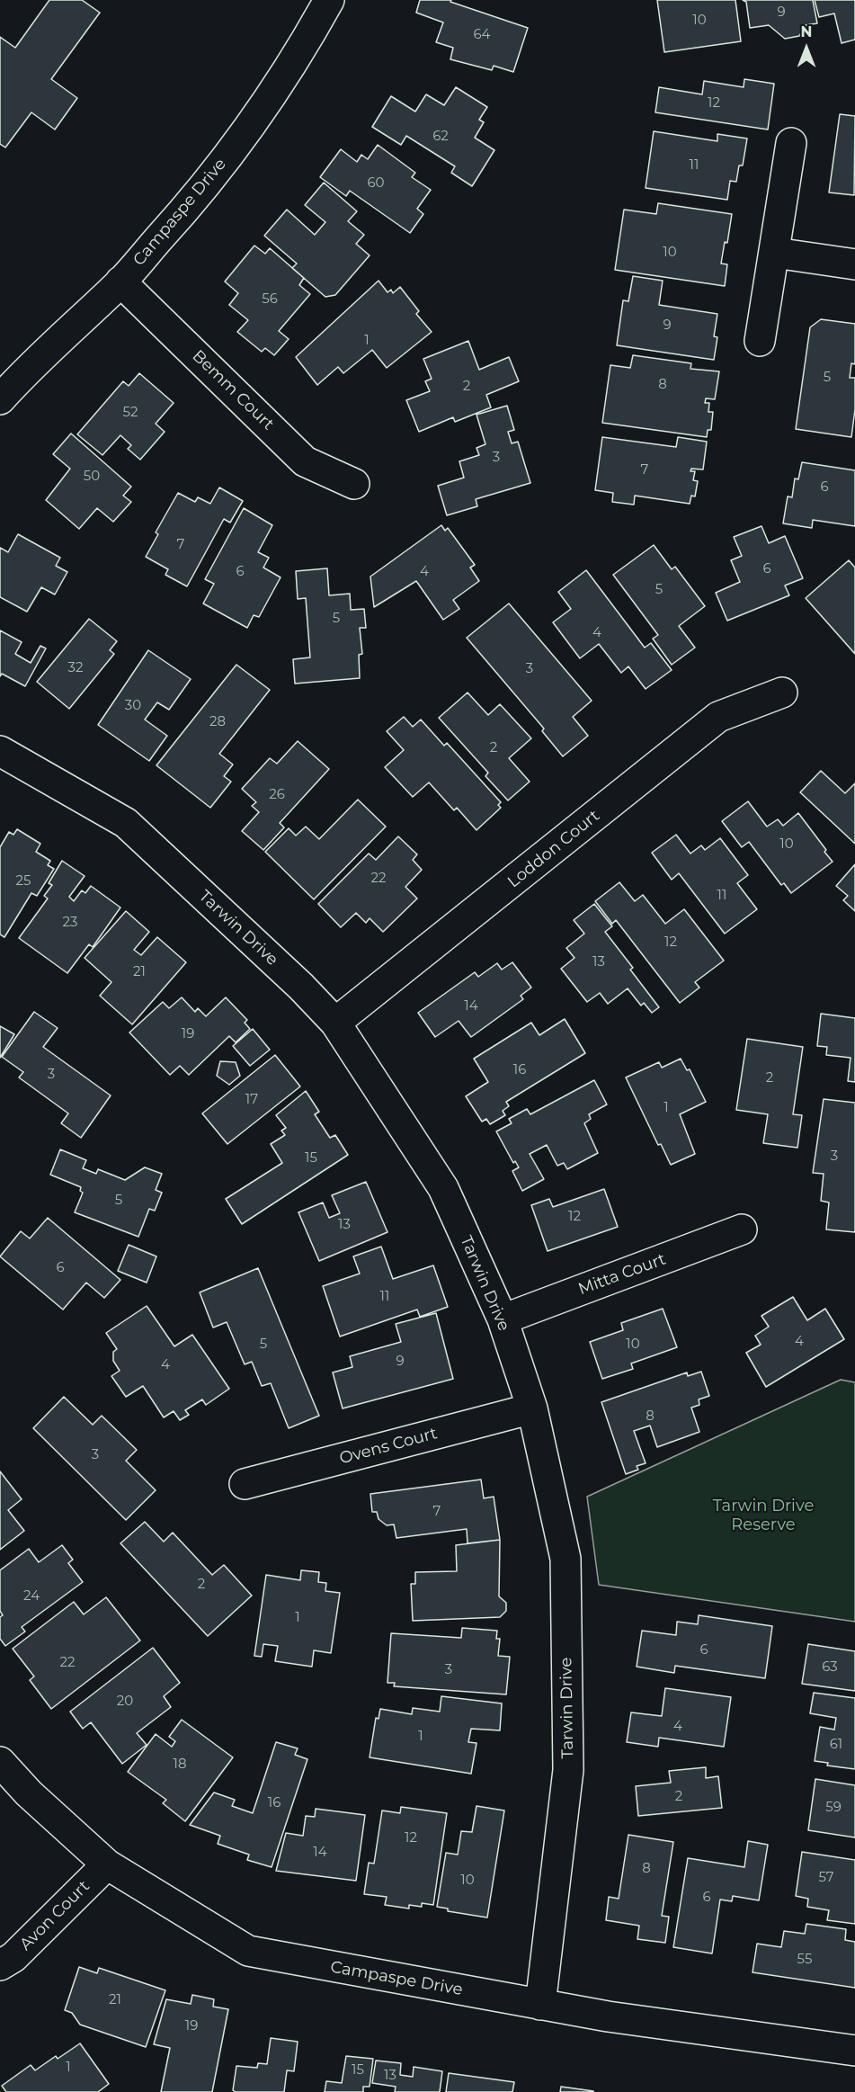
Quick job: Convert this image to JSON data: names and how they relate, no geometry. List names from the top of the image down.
{
  "streets": {
    "street": [
      "Campaspe Drive",
      "Bemm Court",
      "Loddon Court",
      "Tarwin Drive",
      "Mitta Court",
      "Ovens Court",
      "Avon Court"
    ]
  },
  "crossings": [
    ["Campaspe Drive", "Bemm Court"],
    ["Campaspe Drive", "Tarwin Drive"],
    ["Campaspe Drive", "Avon Court"],
    ["Loddon Court", "Tarwin Drive"],
    ["Tarwin Drive", "Mitta Court"],
    ["Tarwin Drive", "Ovens Court"]
  ],
  "parks": ["Tarwin Drive Reserve"],
  "house_numbers": [
    "9",
    "10",
    "64",
    "12",
    "62",
    "11",
    "60",
    "10",
    "56",
    "9",
    "1",
    "5",
    "8",
    "2",
    "52",
    "3",
    "7",
    "50",
    "6",
    "7",
    "6",
    "6",
    "4",
    "5",
    "5",
    "4",
    "32",
    "3",
    "30",
    "28",
    "2",
    "26",
    "10",
    "22",
    "25",
    "11",
    "23",
    "12",
    "13",
    "21",
    "14",
    "19",
    "16",
    "3",
    "2",
    "17",
    "1",
    "3",
    "15",
    "5",
    "12",
    "13",
    "6",
    "11",
    "4",
    "5",
    "10",
    "9",
    "4",
    "8",
    "3",
    "7",
    "2",
    "24",
    "1",
    "6",
    "22",
    "63",
    "3",
    "20",
    "4",
    "1",
    "61",
    "18",
    "2",
    "16",
    "59",
    "12",
    "14",
    "8",
    "57",
    "10",
    "6",
    "55",
    "21",
    "19",
    "1",
    "15",
    "13"
  ],
  "north": "top"
}
